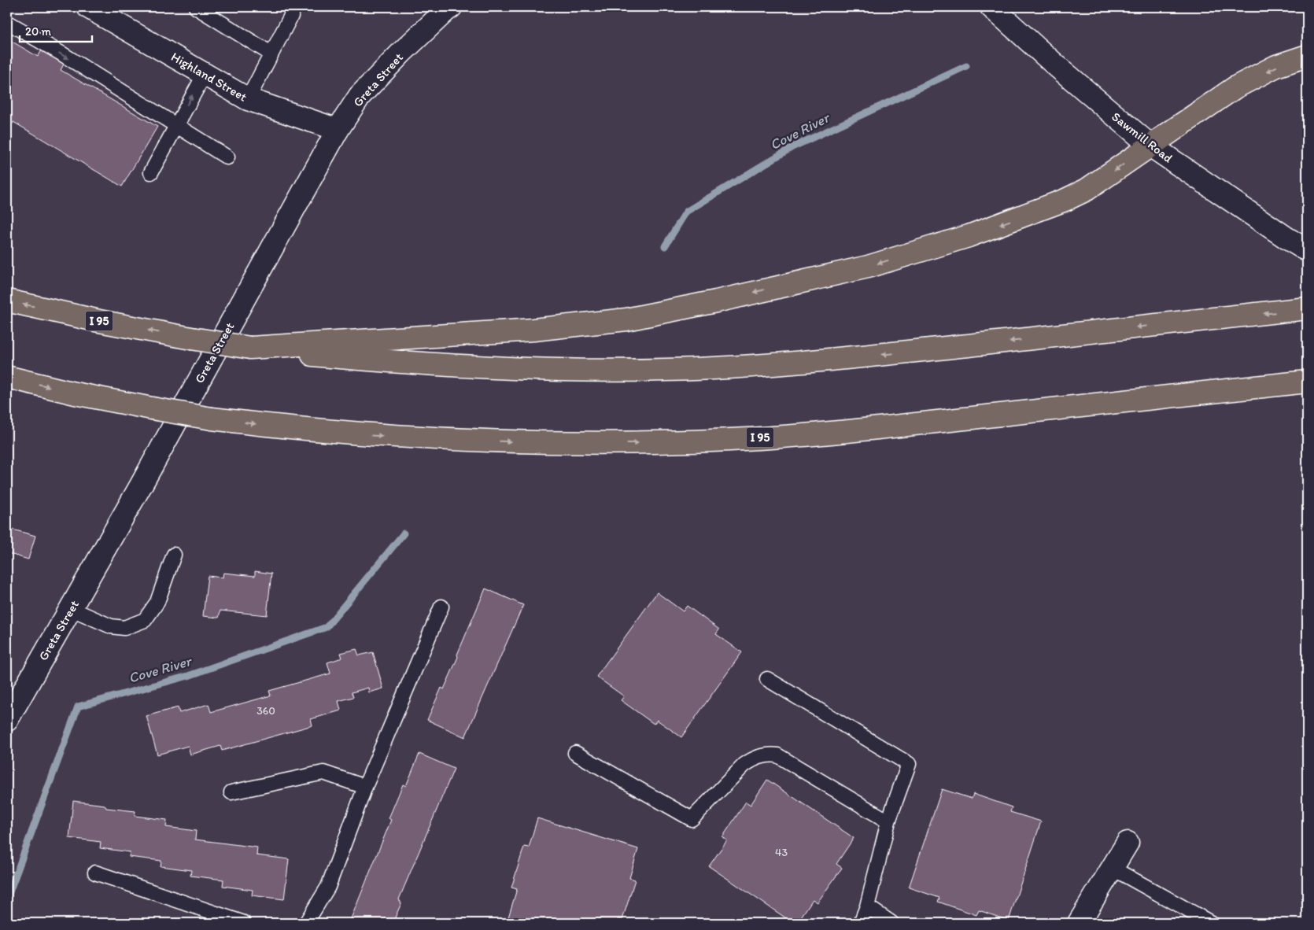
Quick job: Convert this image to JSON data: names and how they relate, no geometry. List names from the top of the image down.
{
  "streets": {
    "highway": ["I 95"],
    "street": ["Highland Street", "Greta Street", "Sawmill Road"]
  },
  "crossings": [
    ["Highland Street", "Greta Street"]
  ],
  "water": ["Cove River"],
  "house_numbers": ["360", "43"],
  "scale_bar": "20 m"
}
